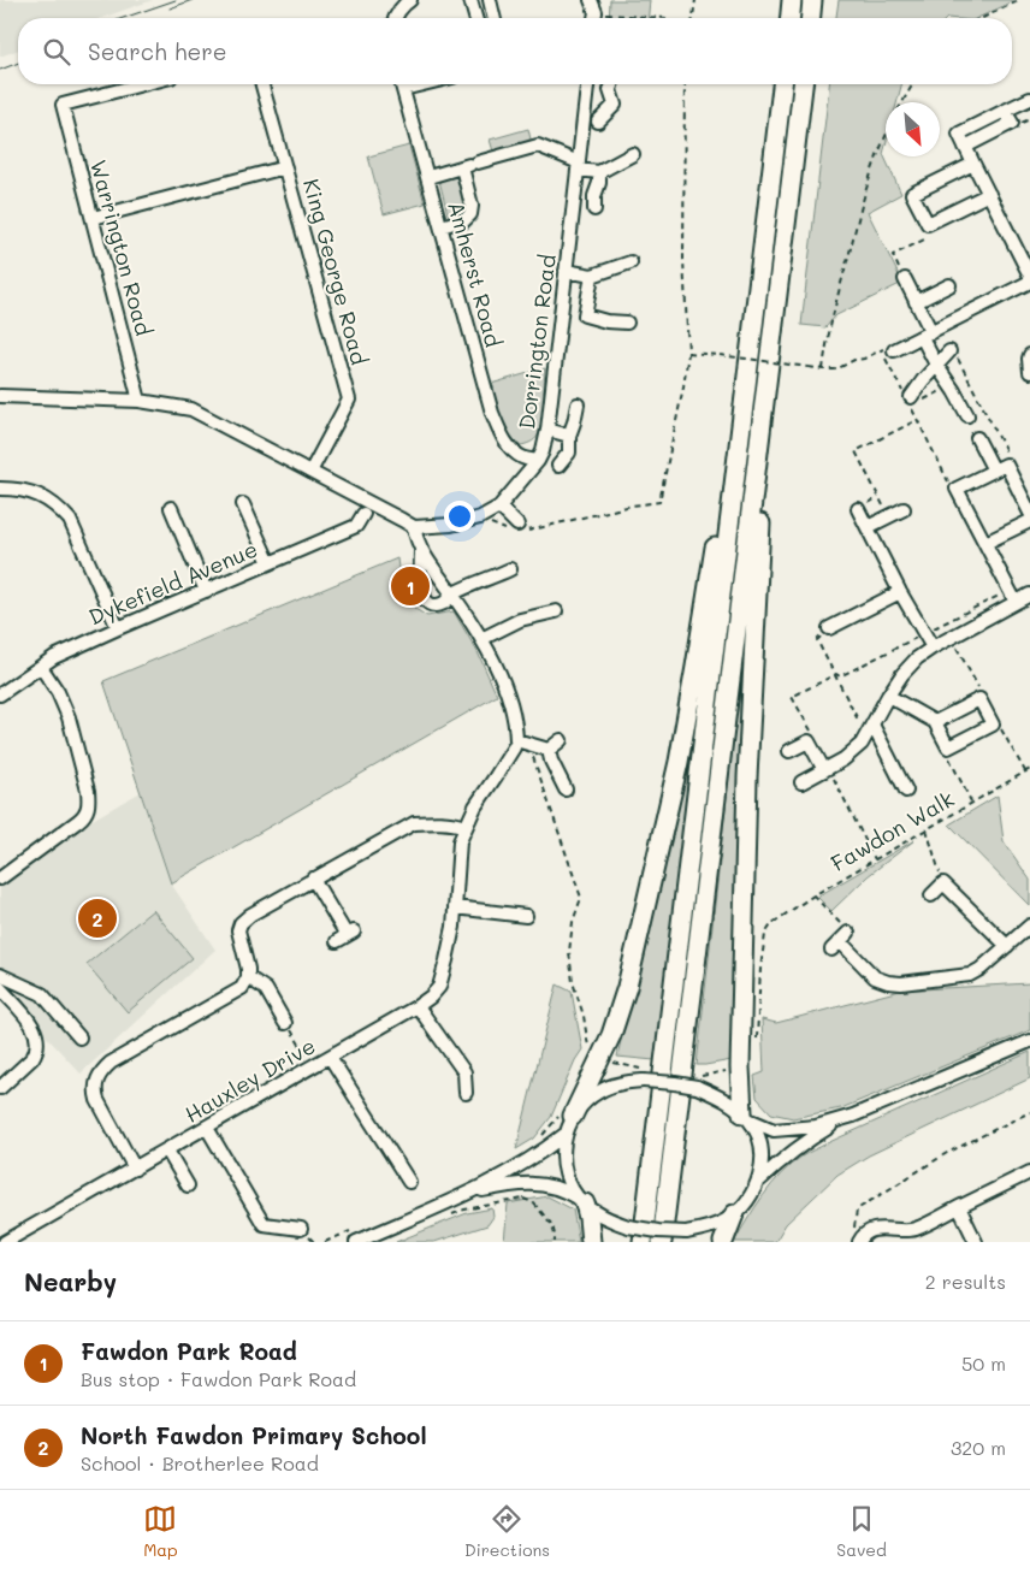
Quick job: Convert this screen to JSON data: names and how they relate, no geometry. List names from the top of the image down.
{
  "streets": {
    "street": [
      "Warrington Road",
      "King George Road",
      "Amherst Road",
      "Dorrington Road",
      "Dykefield Avenue",
      "Hauxley Drive"
    ],
    "path": ["Fawdon Walk"]
  },
  "crossings": [
    ["Amherst Road", "Dorrington Road"]
  ],
  "north": "bottom right",
  "page": {
    "search": "Search here",
    "pins": ["1", "2"],
    "heading": ["Nearby", "2 results"],
    "list": [
      {
        "mark": "1",
        "name": "Fawdon Park Road",
        "note": "Bus stop · Fawdon Park Road",
        "value": "50 m"
      },
      {
        "mark": "2",
        "name": "North Fawdon Primary School",
        "note": "School · Brotherlee Road",
        "value": "320 m"
      }
    ],
    "nav": ["Map", "Directions", "Saved"]
  }
}
